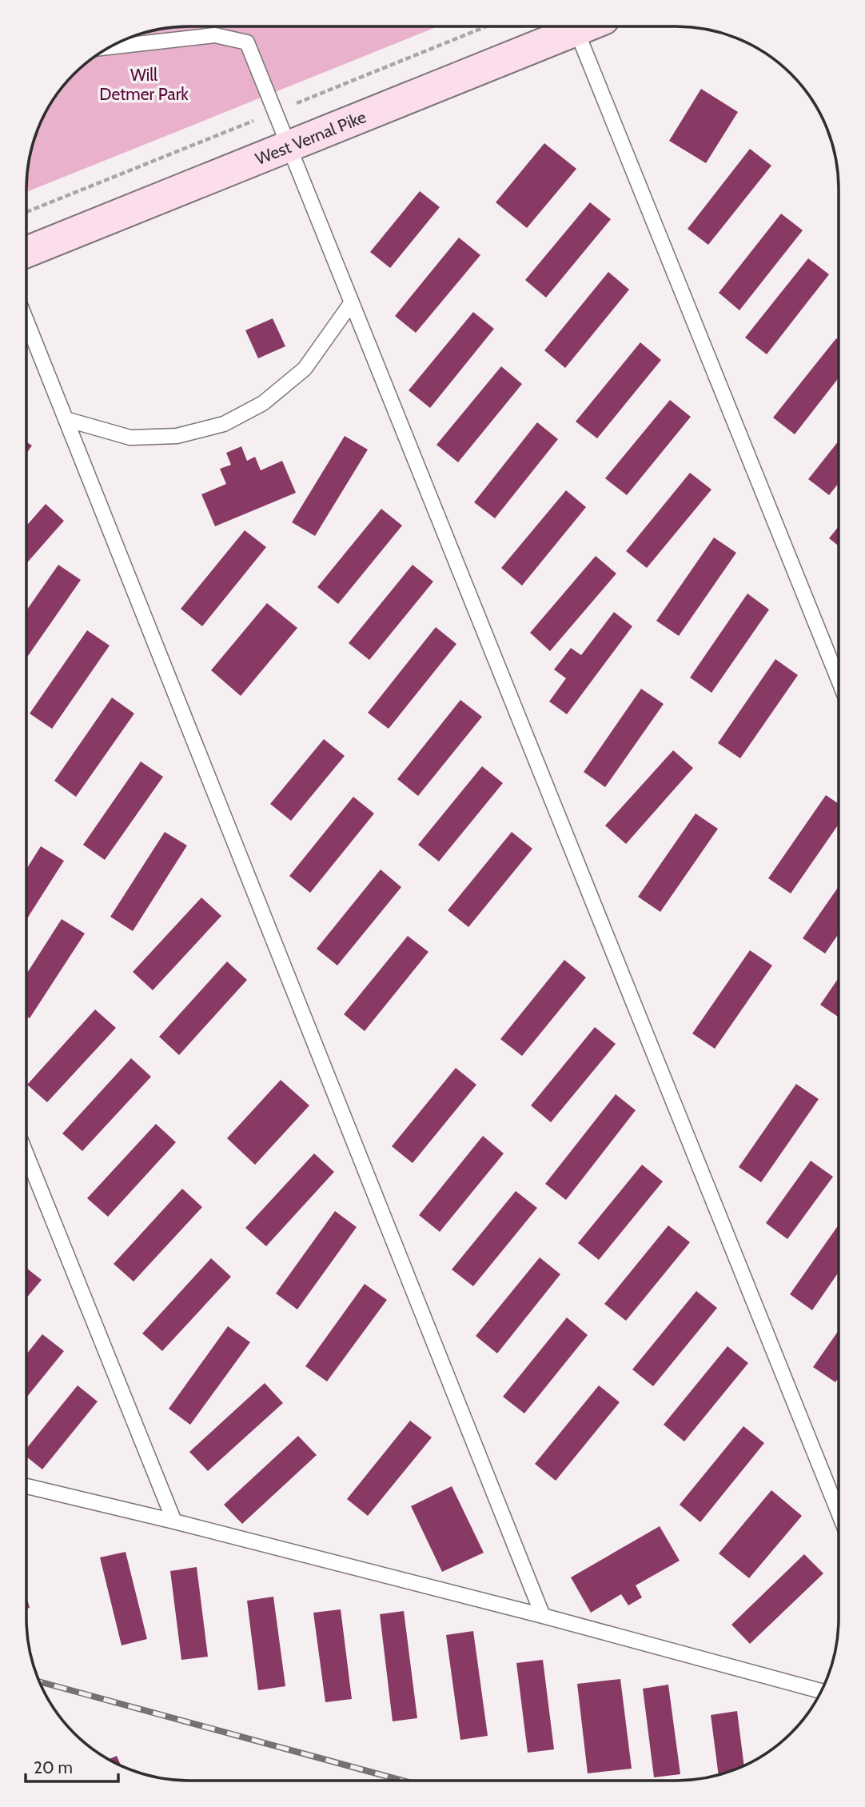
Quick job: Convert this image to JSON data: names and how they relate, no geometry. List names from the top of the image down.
{
  "streets": {
    "main road": ["West Vernal Pike"]
  },
  "parks": ["Will Detmer Park"],
  "scale_bar": "20 m"
}
